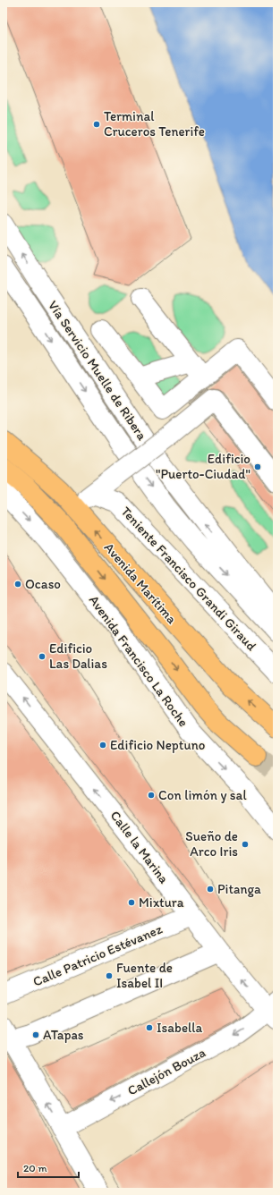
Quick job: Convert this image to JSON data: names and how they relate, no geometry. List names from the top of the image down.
{
  "streets": {
    "main road": ["Avenida Marítima"],
    "street": [
      "Vía Servicio Muelle de Ribera",
      "Teniente Francisco Grandi Giraud",
      "Avenida Francisco La Roche",
      "Calle la Marina",
      "Calle Patricio Estévanez",
      "Callejón Bouza"
    ]
  },
  "crossings": [
    ["Calle la Marina", "Calle Patricio Estévanez"],
    ["Calle la Marina", "Callejón Bouza"]
  ],
  "one_way": ["Avenida Francisco La Roche", "Calle la Marina"],
  "places": [
    "Terminal Cruceros Tenerife",
    "Edificio \"Puerto-Ciudad\"",
    "Ocaso",
    "Edificio Las Dalias",
    "Edificio Neptuno",
    "Con limón y sal",
    "Sueño de Arco Iris",
    "Pitanga",
    "Mixtura",
    "Fuente de Isabel II",
    "Isabella",
    "ATapas"
  ],
  "scale_bar": "20 m"
}
